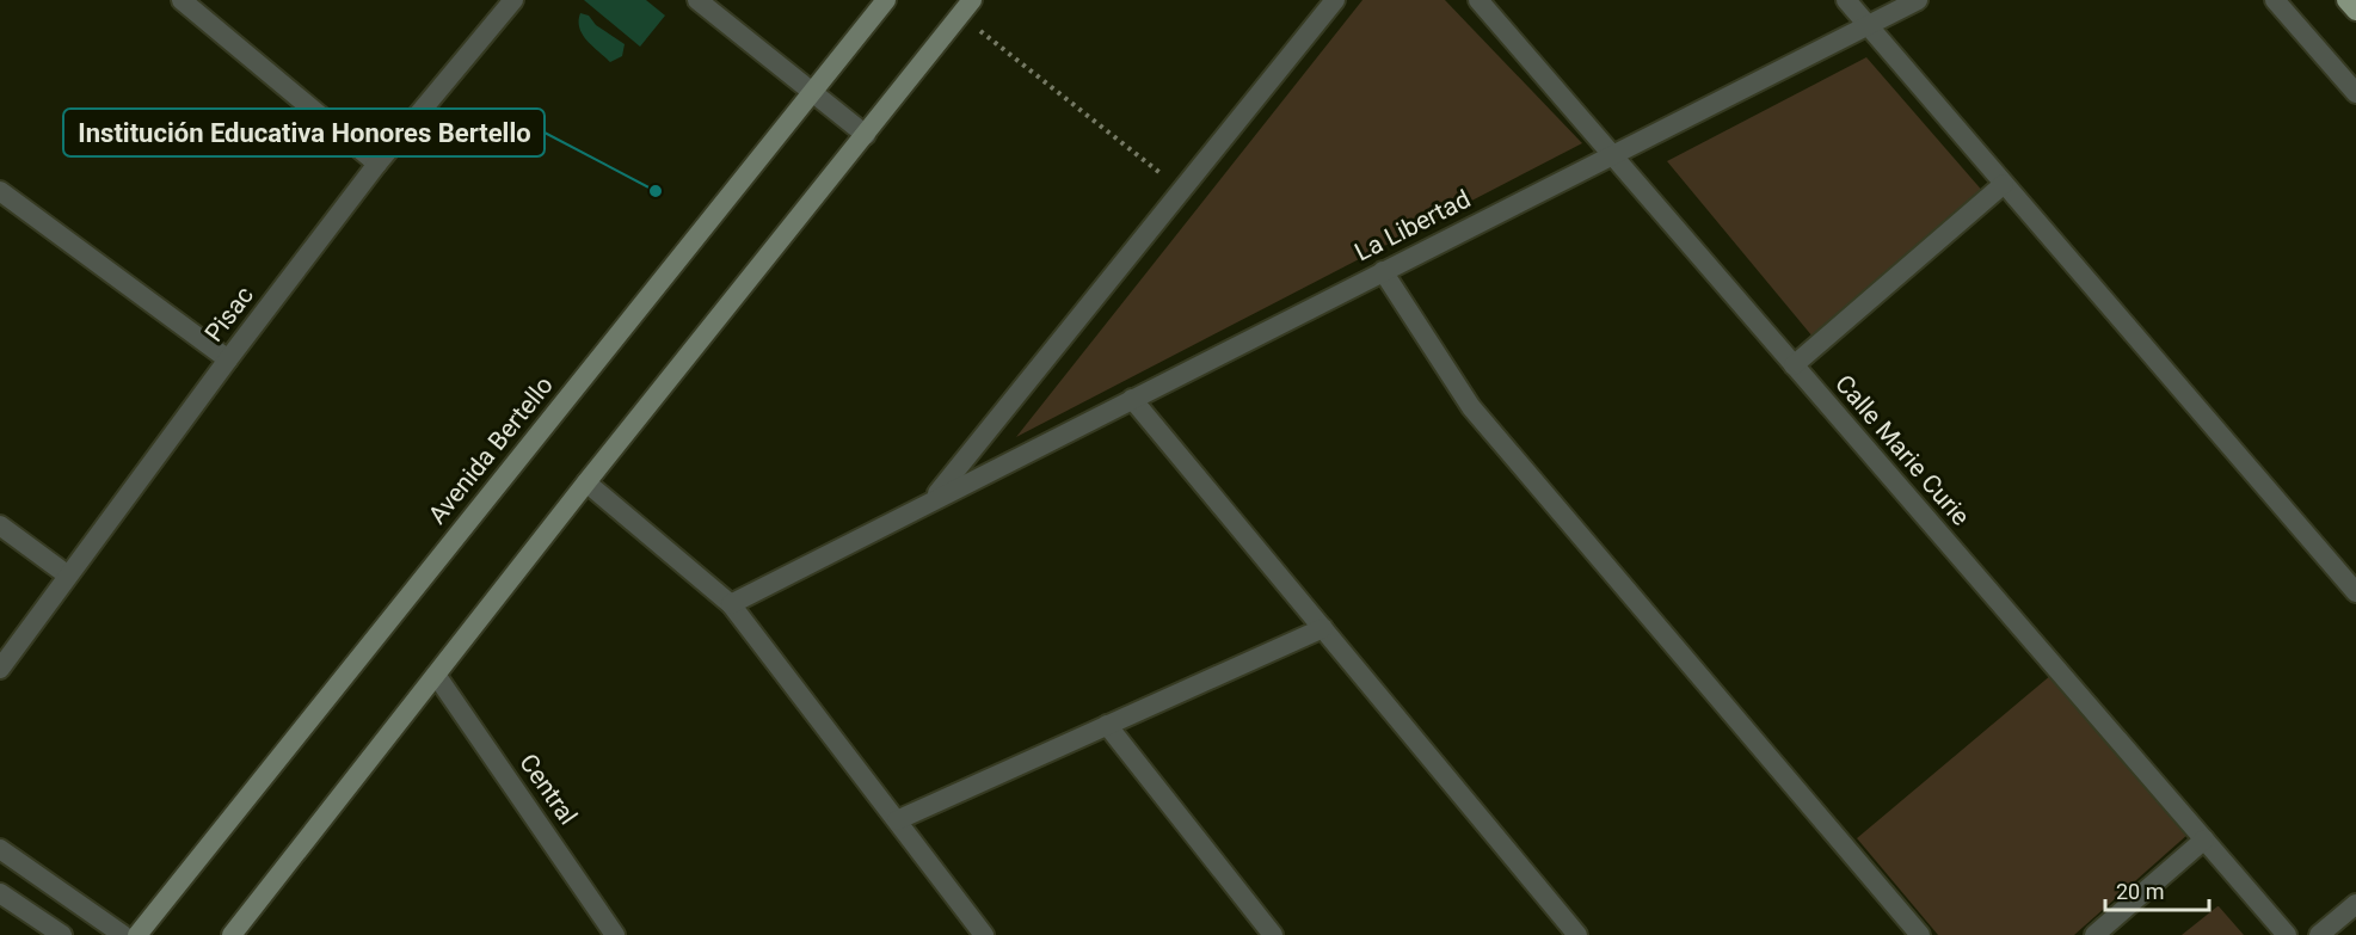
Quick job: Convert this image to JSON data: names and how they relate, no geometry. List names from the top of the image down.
{
  "streets": {
    "main road": ["Avenida Bertello"],
    "street": [
      "La Libertad",
      "Pisac",
      "Calle Marie Curie",
      "Central"
    ]
  },
  "crossings": [
    ["La Libertad", "Calle Marie Curie"]
  ],
  "places": ["Institución Educativa Honores Bertello"],
  "scale_bar": "20 m"
}
